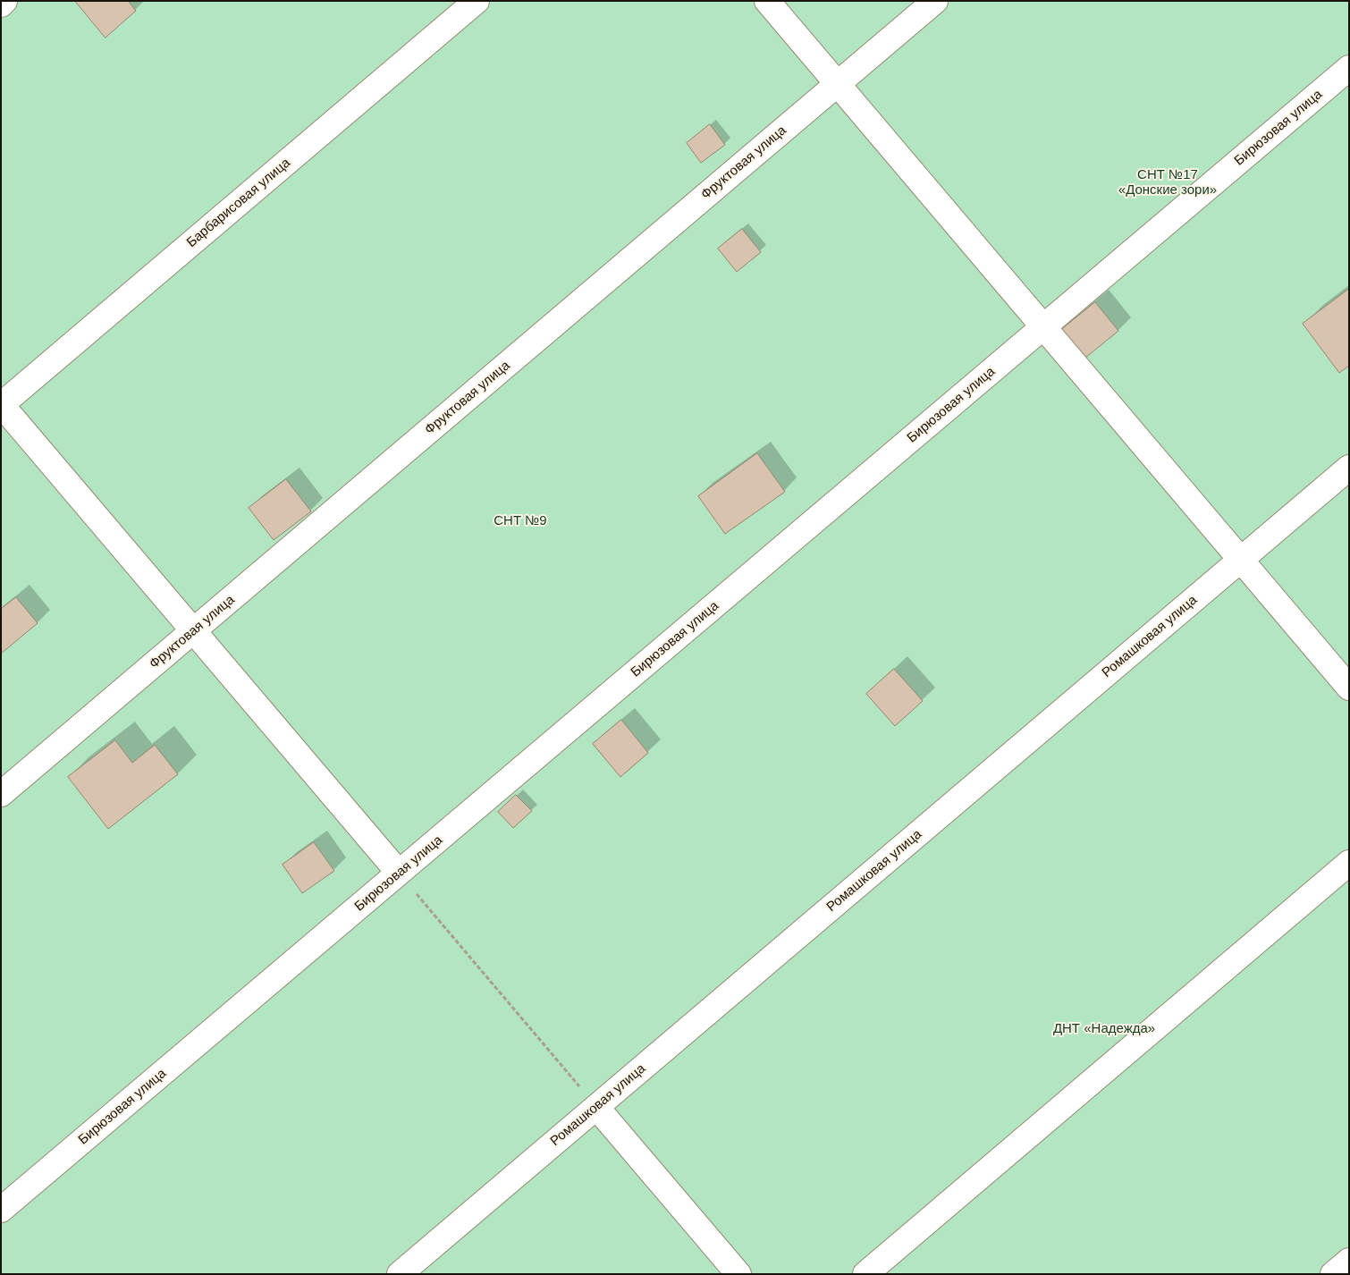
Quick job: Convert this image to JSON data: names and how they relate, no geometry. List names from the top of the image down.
{
  "streets": {
    "street": [
      "Бирюзовая улица",
      "Фруктовая улица",
      "Барбарисовая улица",
      "Ромашковая улица"
    ]
  },
  "parks": ["СНТ №17 «Донские зори»", "СНТ №9", "ДНТ «Надежда»"]
}
